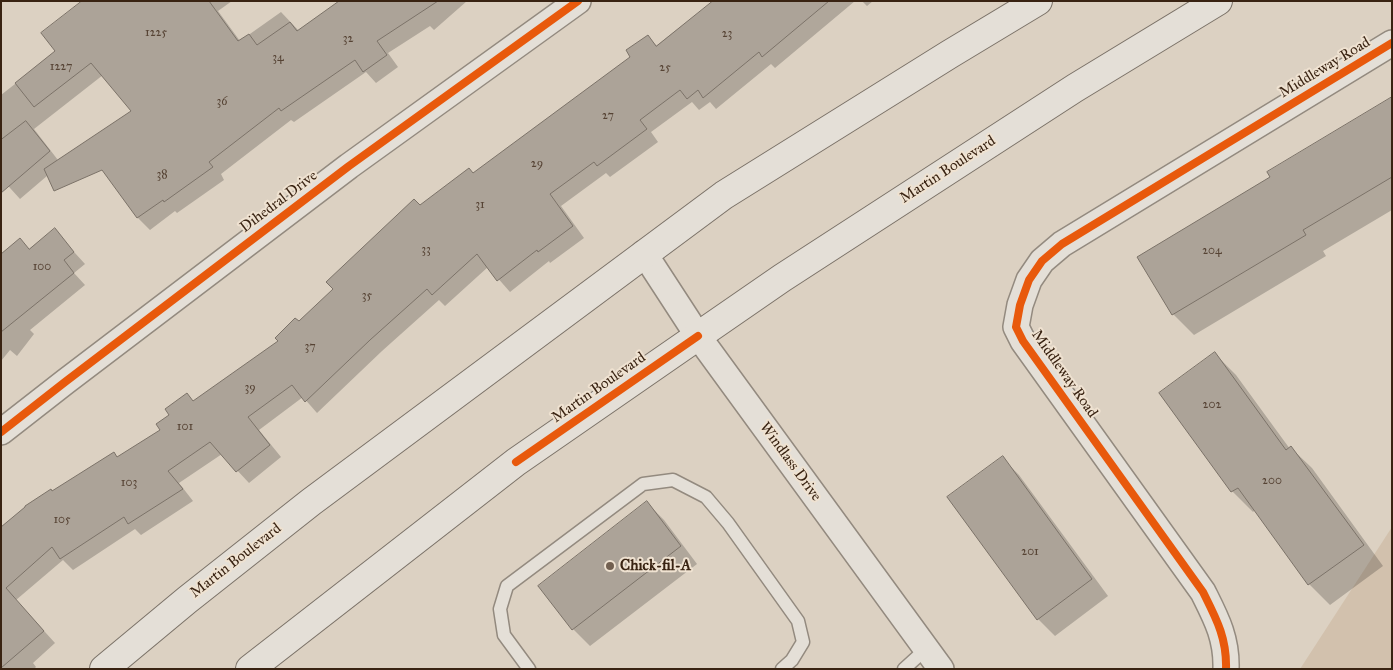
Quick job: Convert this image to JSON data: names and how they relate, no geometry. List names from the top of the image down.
{
  "streets": {
    "main road": ["Martin Boulevard"],
    "street": ["Middleway Road", "Dihedral Drive", "Windlass Drive"]
  },
  "crossings": [
    ["Martin Boulevard", "Windlass Drive"]
  ],
  "places": ["Chick-fil-A"],
  "house_numbers": [
    "1225",
    "23",
    "32",
    "34",
    "1227",
    "25",
    "36",
    "27",
    "29",
    "38",
    "31",
    "33",
    "204",
    "100",
    "35",
    "37",
    "39",
    "202",
    "101",
    "200",
    "103",
    "105",
    "201"
  ]
}
